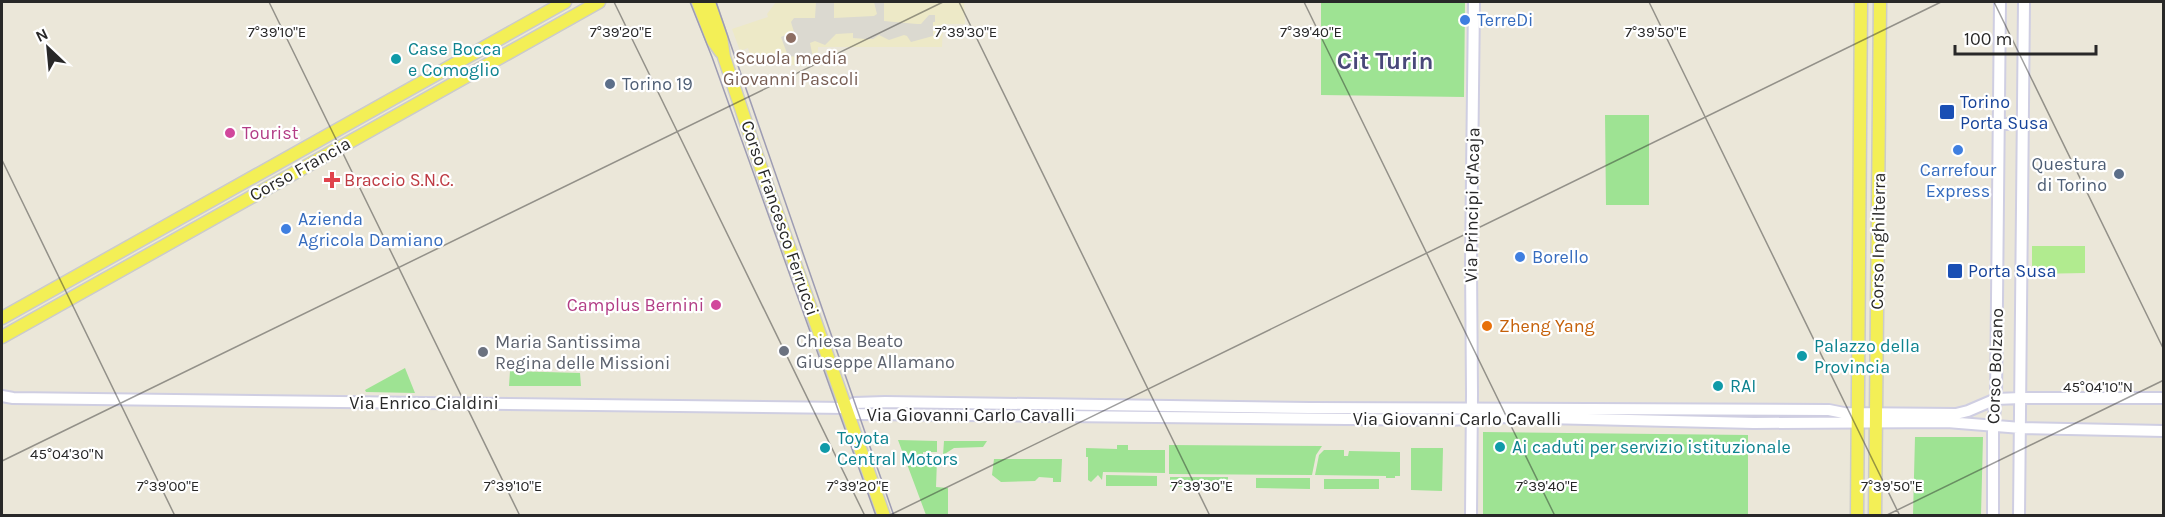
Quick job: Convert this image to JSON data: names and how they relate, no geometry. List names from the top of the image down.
{
  "streets": {
    "main road": ["Corso Francia", "Corso Francesco Ferrucci", "Corso Inghilterra"],
    "street": [
      "Via Principi d'Acaja",
      "Corso Bolzano",
      "Via Enrico Cialdini",
      "Via Giovanni Carlo Cavalli"
    ]
  },
  "crossings": [
    ["Via Principi d'Acaja", "Via Giovanni Carlo Cavalli"],
    ["Corso Francesco Ferrucci", "Via Enrico Cialdini"],
    ["Corso Francesco Ferrucci", "Via Giovanni Carlo Cavalli"],
    ["Corso Inghilterra", "Via Giovanni Carlo Cavalli"],
    ["Via Enrico Cialdini", "Via Giovanni Carlo Cavalli"]
  ],
  "districts": ["Cit Turin"],
  "places": {
    "other": [
      "TerreDi",
      "Scuola media Giovanni Pascoli",
      "Case Bocca e Comoglio",
      "Torino 19",
      "Tourist",
      "Carrefour Express",
      "Questura di Torino",
      "Azienda Agricola Damiano",
      "Borello",
      "Camplus Bernini",
      "Zheng Yang",
      "Chiesa Beato Giuseppe Allamano",
      "Maria Santissima Regina delle Missioni",
      "Palazzo della Provincia",
      "RAI",
      "Ai caduti per servizio istituzionale",
      "Toyota Central Motors"
    ],
    "transit": ["Torino Porta Susa", "Porta Susa"],
    "health": ["Braccio S.N.C."]
  },
  "scale_bar": "100 m",
  "north": "top left",
  "coordinates": [
    "7°39'10\"E",
    "7°39'20\"E",
    "7°39'30\"E",
    "7°39'40\"E",
    "7°39'50\"E",
    "45°04'10\"N",
    "45°04'30\"N",
    "7°39'00\"E"
  ]
}
